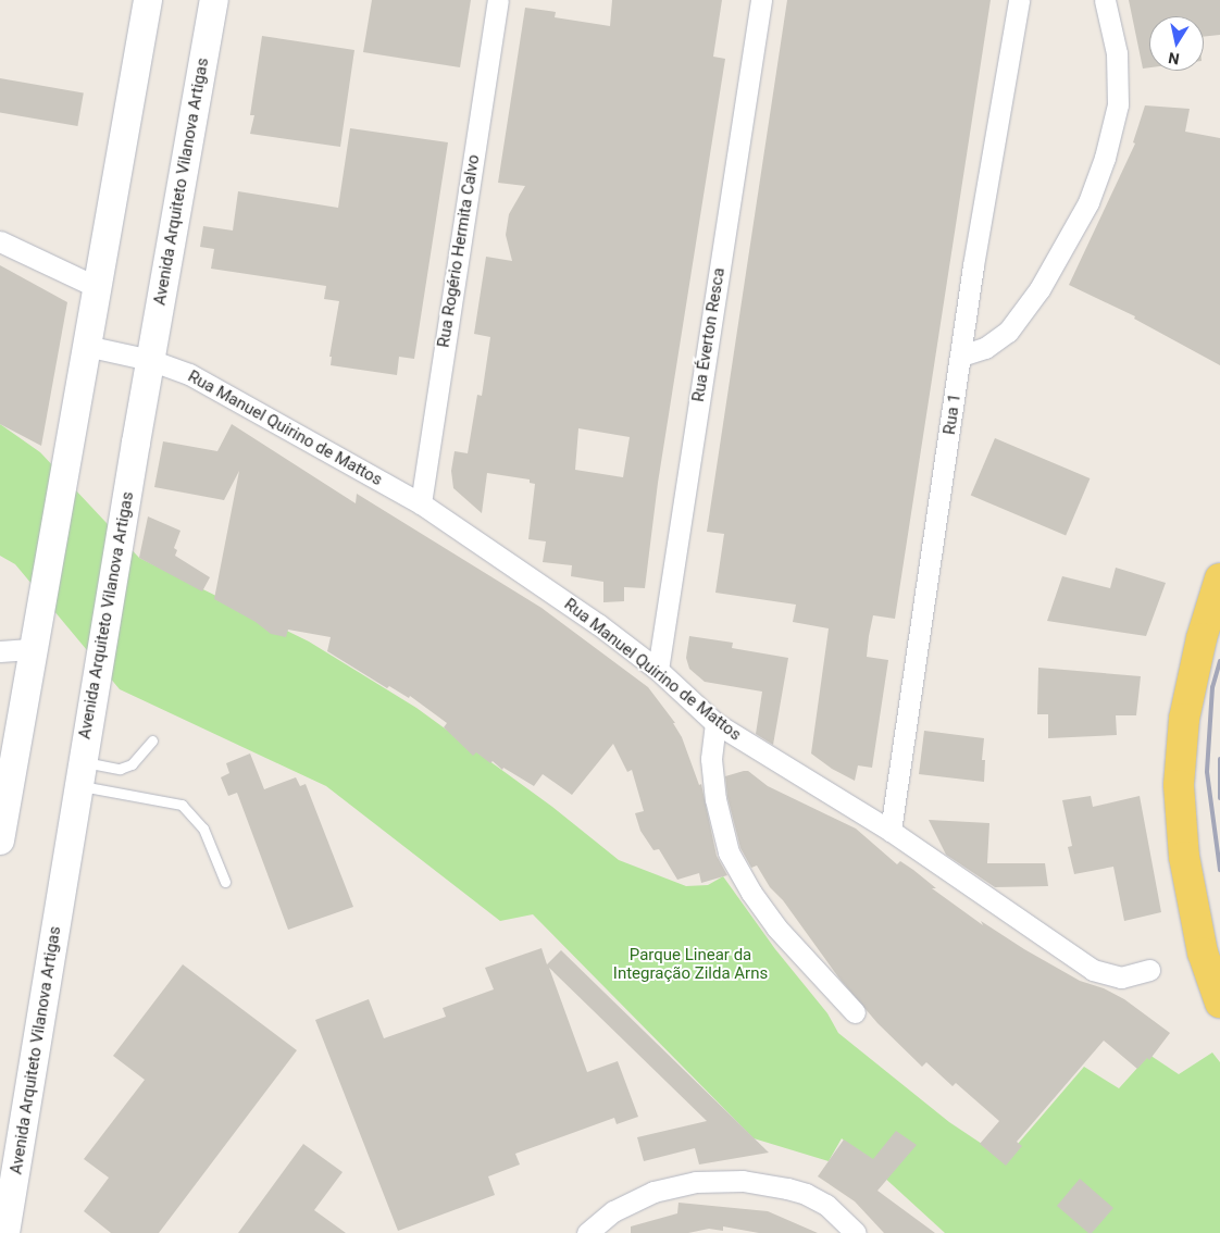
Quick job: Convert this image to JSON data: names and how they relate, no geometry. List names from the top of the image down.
{
  "streets": {
    "main road": ["Avenida Arquiteto Vilanova Artigas"],
    "street": [
      "Rua Rogério Hermita Calvo",
      "Rua Éverton Resca",
      "Rua 1",
      "Rua Manuel Quirino de Mattos"
    ]
  },
  "crossings": [
    ["Avenida Arquiteto Vilanova Artigas", "Rua Manuel Quirino de Mattos"],
    ["Rua Rogério Hermita Calvo", "Rua Manuel Quirino de Mattos"],
    ["Rua Éverton Resca", "Rua Manuel Quirino de Mattos"],
    ["Rua 1", "Rua Manuel Quirino de Mattos"]
  ],
  "parks": ["Parque Linear da Integração Zilda Arns"],
  "north": "bottom"
}
